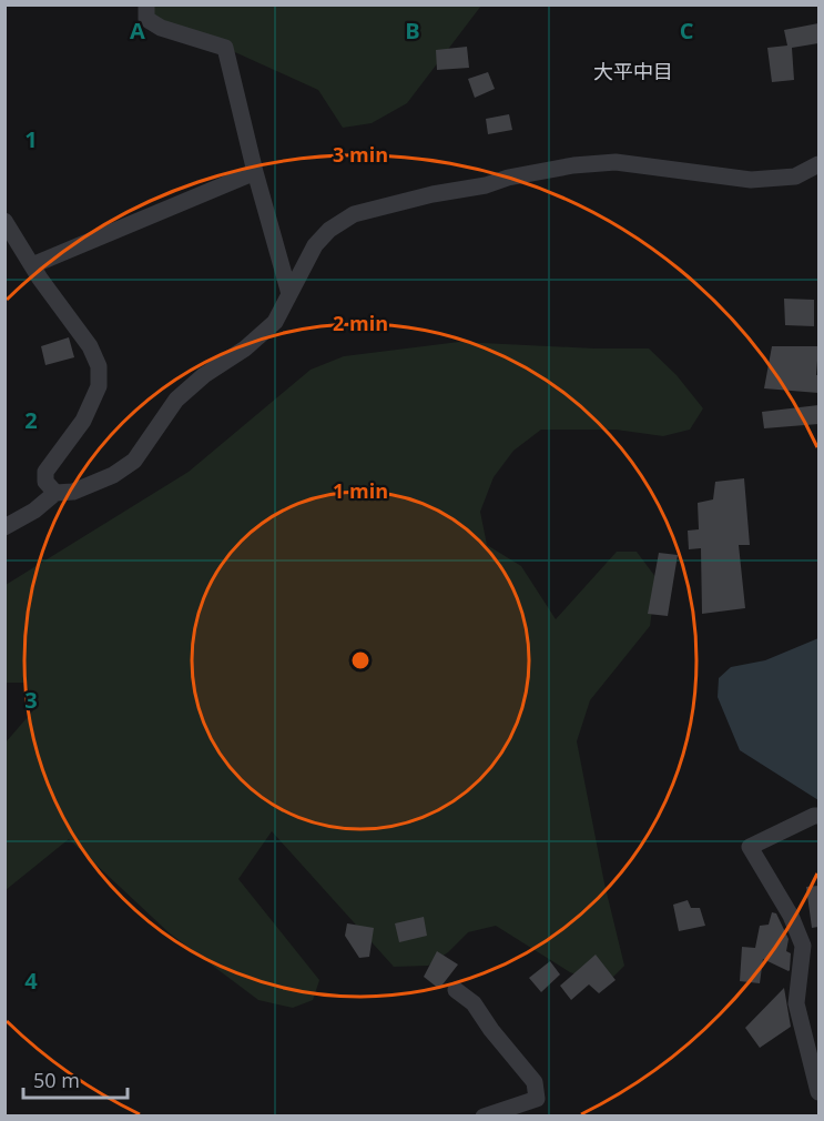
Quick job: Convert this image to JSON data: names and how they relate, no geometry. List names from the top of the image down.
{
  "districts": ["大平中目"],
  "scale_bar": "50 m",
  "grid": {
    "columns": ["A", "B", "C"],
    "rows": [
      "1",
      "2",
      "3",
      "4"
    ]
  },
  "rings": ["3 min", "2 min", "1 min"]
}
